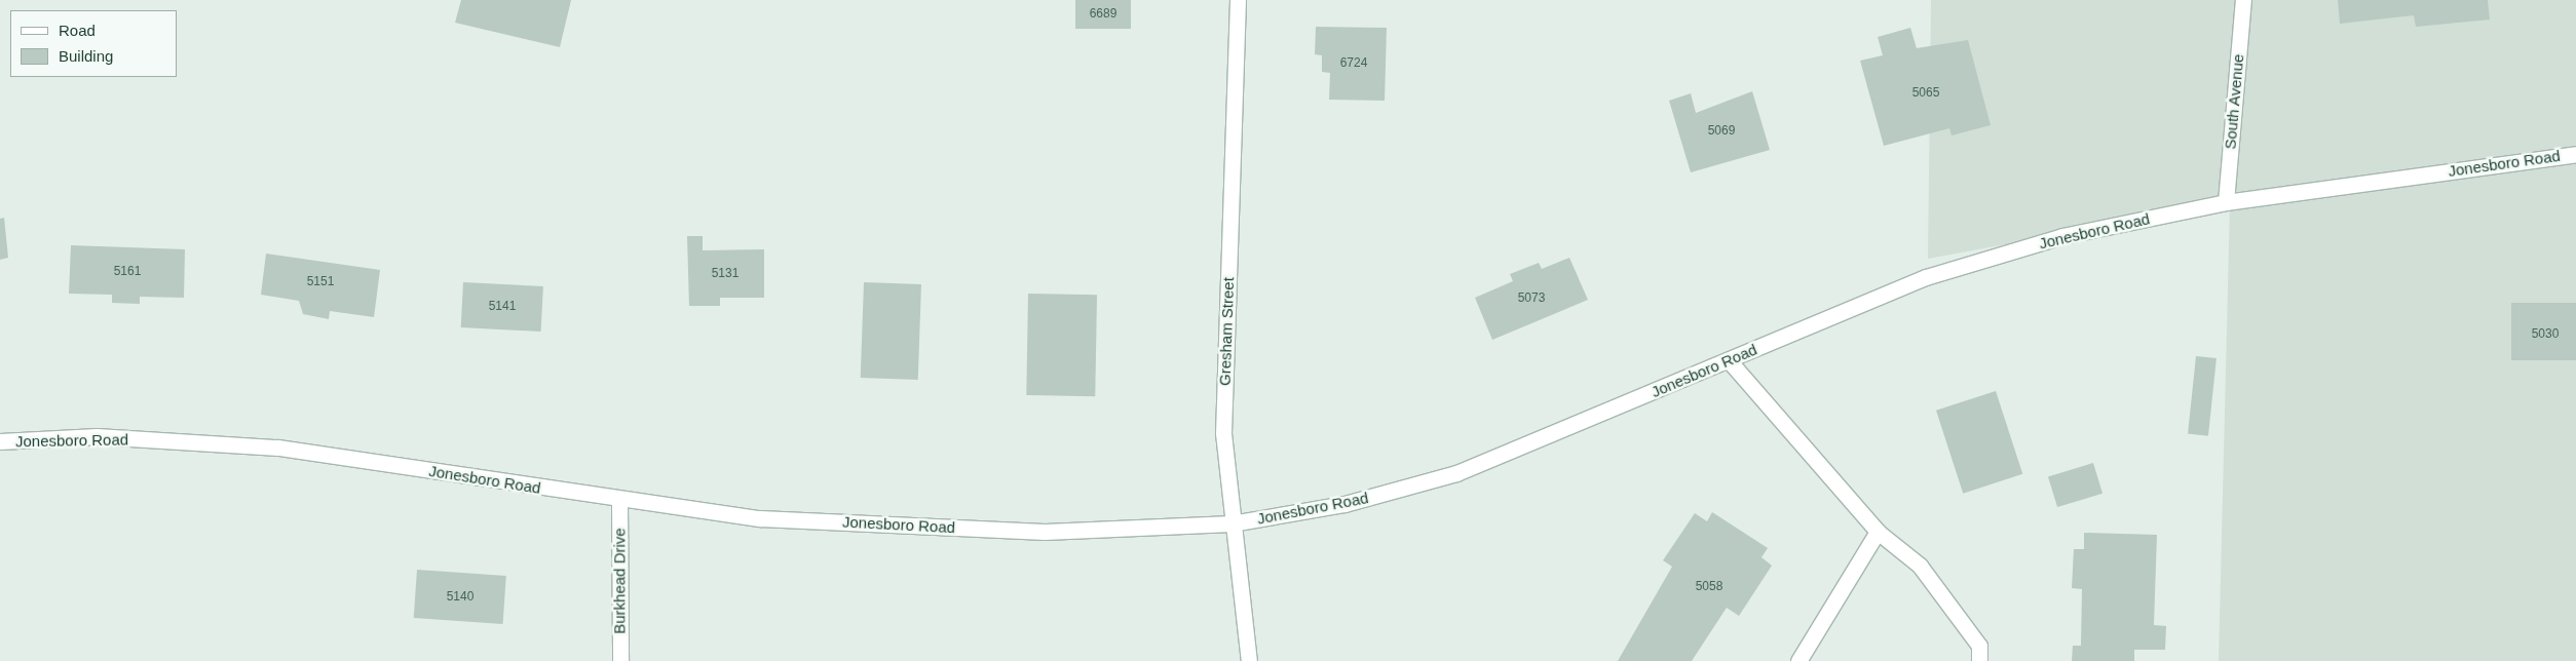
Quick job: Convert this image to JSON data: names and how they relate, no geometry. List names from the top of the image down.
{
  "streets": {
    "street": [
      "South Avenue",
      "Jonesboro Road",
      "Gresham Street",
      "Burkhead Drive"
    ]
  },
  "crossings": [
    ["South Avenue", "Jonesboro Road"],
    ["Jonesboro Road", "Gresham Street"],
    ["Jonesboro Road", "Burkhead Drive"]
  ],
  "house_numbers": [
    "6689",
    "6724",
    "5065",
    "5069",
    "5161",
    "5131",
    "5151",
    "5073",
    "5141",
    "5030",
    "5058",
    "5140"
  ],
  "legend": ["Road", "Building"]
}
